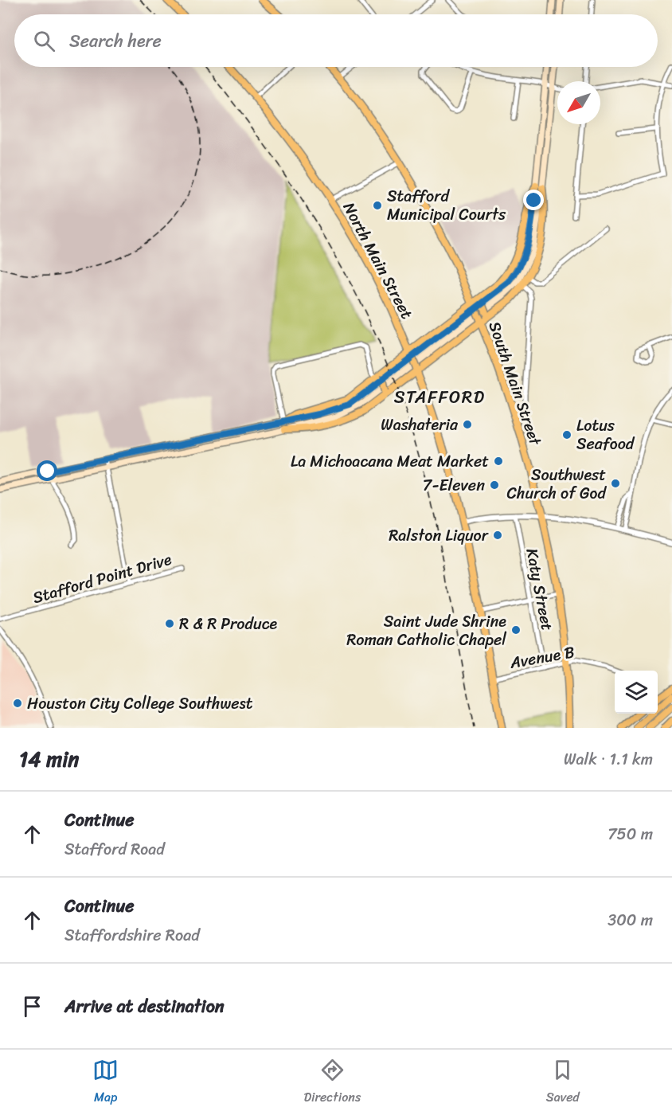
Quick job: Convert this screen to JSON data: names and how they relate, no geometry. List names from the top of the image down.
{
  "streets": {
    "highway": ["North Main Street", "South Main Street"],
    "street": ["Stafford Point Drive", "Katy Street", "Avenue B"]
  },
  "crossings": [
    ["North Main Street", "Avenue B"],
    ["South Main Street", "Avenue B"],
    ["Katy Street", "Avenue B"]
  ],
  "districts": ["STAFFORD"],
  "places": [
    "Stafford Municipal Courts",
    "Washateria",
    "Lotus Seafood",
    "La Michoacana Meat Market",
    "Southwest Church of God",
    "7-Eleven",
    "Ralston Liquor",
    "R & R Produce",
    "Saint Jude Shrine Roman Catholic Chapel",
    "Houston City College Southwest"
  ],
  "north": "bottom left",
  "page": {
    "search": "Search here",
    "heading": ["14 min", "Walk · 1.1 km"],
    "list": [
      ["Continue", "Stafford Road", "750 m"],
      ["Continue", "Staffordshire Road", "300 m"],
      "Arrive at destination"
    ],
    "nav": ["Map", "Directions", "Saved"]
  }
}
